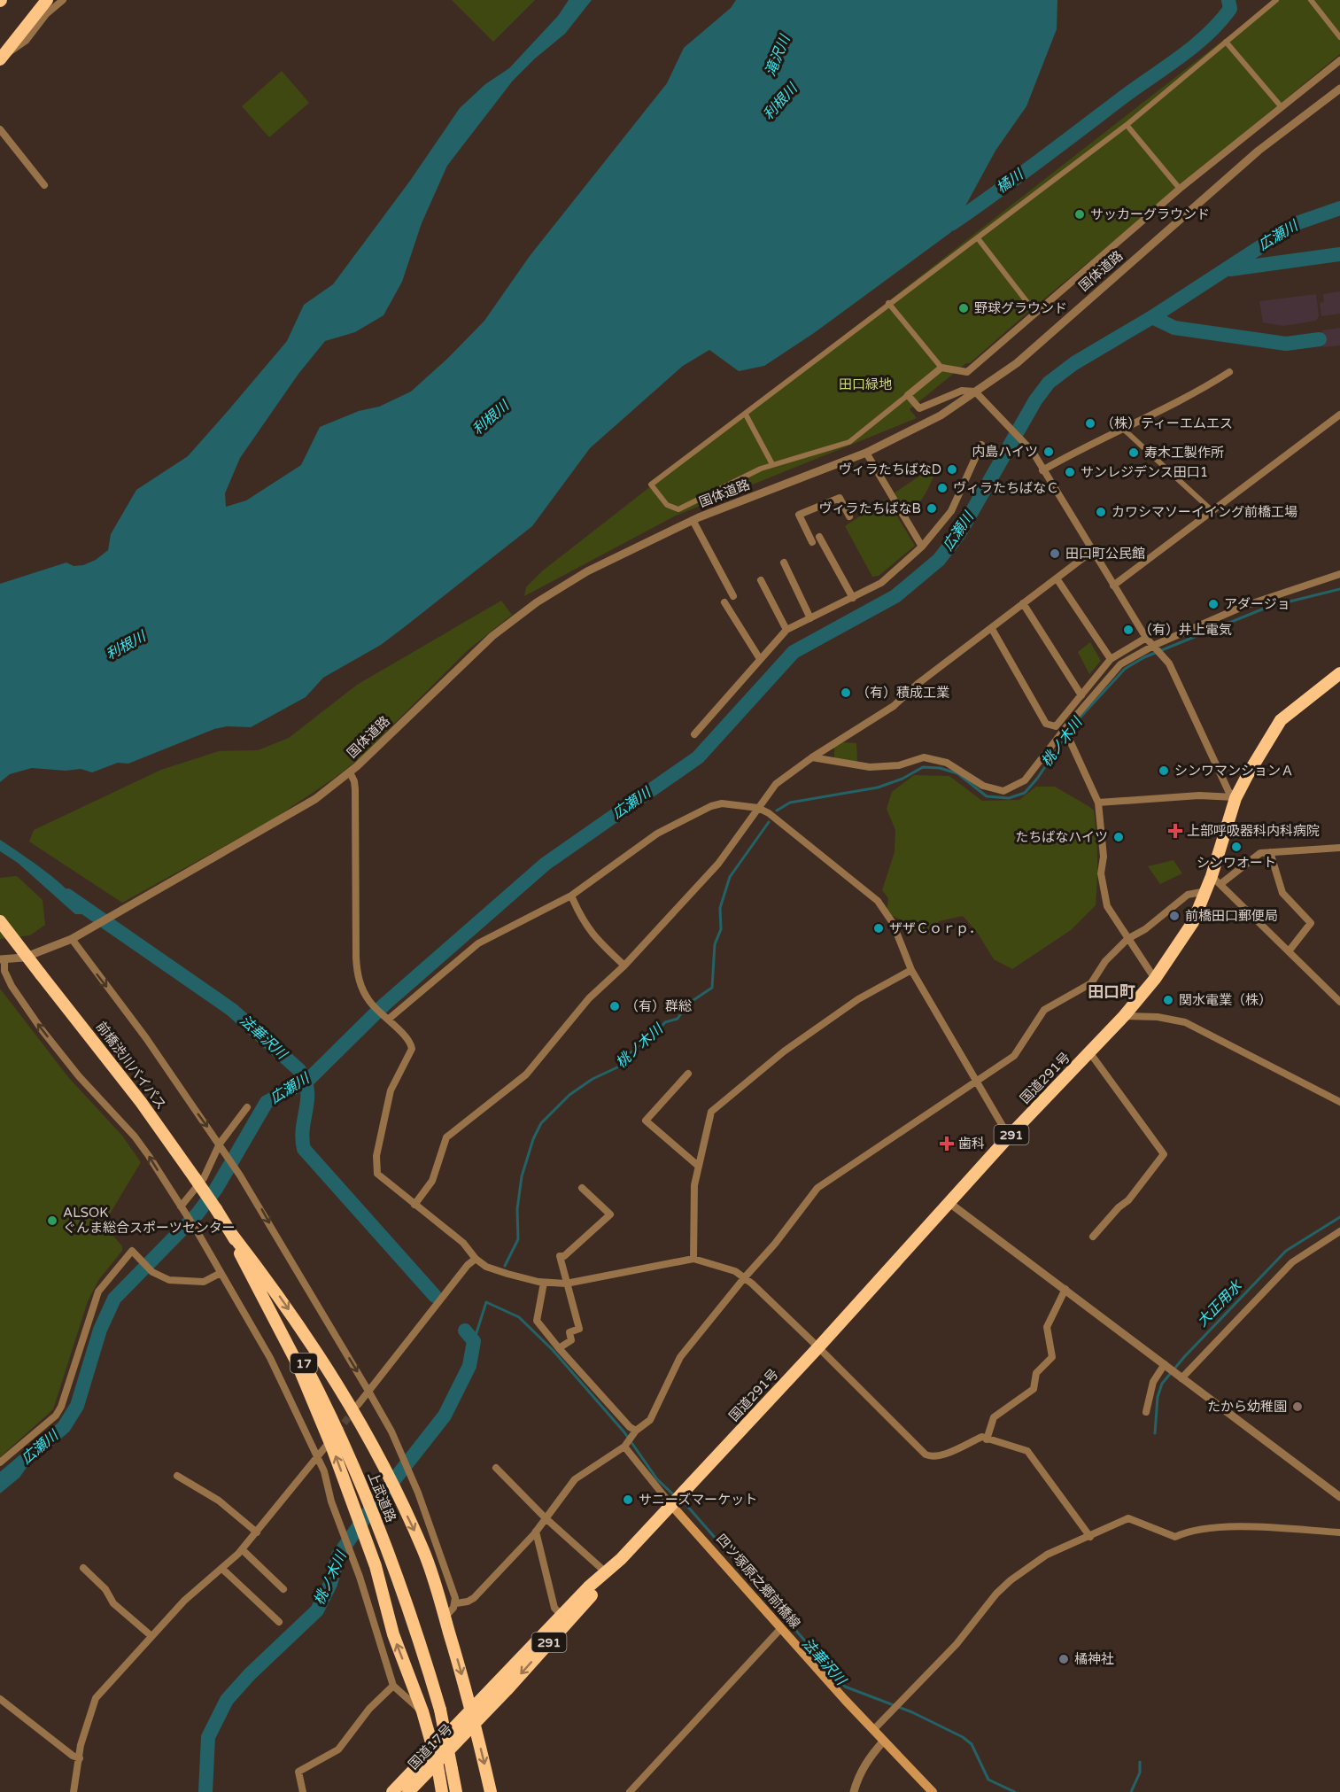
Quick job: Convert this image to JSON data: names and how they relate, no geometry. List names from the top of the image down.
{
  "streets": {
    "highway": [
      "前橋渋川バイパス",
      "国道291号",
      "291",
      "17",
      "上武道路",
      "国道17号"
    ],
    "main road": ["四ツ塚原之郷前橋線"],
    "street": ["国体道路"]
  },
  "crossings": [
    ["前橋渋川バイパス", "上武道路"],
    ["国道291号", "四ツ塚原之郷前橋線"],
    ["国道291号", "国道17号"]
  ],
  "districts": ["田口町"],
  "water": [
    "滝沢川",
    "利根川",
    "橘川",
    "広瀬川",
    "桃ノ木川",
    "法華沢川",
    "大正用水"
  ],
  "parks": ["田口緑地"],
  "places": {
    "other": [
      "サッカーグラウンド",
      "野球グラウンド",
      "（株）ティーエムエス",
      "内島ハイツ",
      "寿木工製作所",
      "ヴィラたちばなD",
      "サンレジデンス田口1",
      "ヴィラたちばなＣ",
      "ヴィラたちばなB",
      "カワシマソーイイング前橋工場",
      "田口町公民館",
      "アダージョ",
      "（有）井上電気",
      "（有）積成工業",
      "シンワマンションＡ",
      "たちばなハイツ",
      "シンワオート",
      "前橋田口郵便局",
      "ザザＣｏｒｐ．",
      "関水電業（株）",
      "（有）群総",
      "ALSOK ぐんま総合スポーツセンター",
      "たから幼稚園",
      "サニーズマーケット",
      "橘神社"
    ],
    "health": ["上部呼吸器科内科病院", "歯科"]
  }
}
